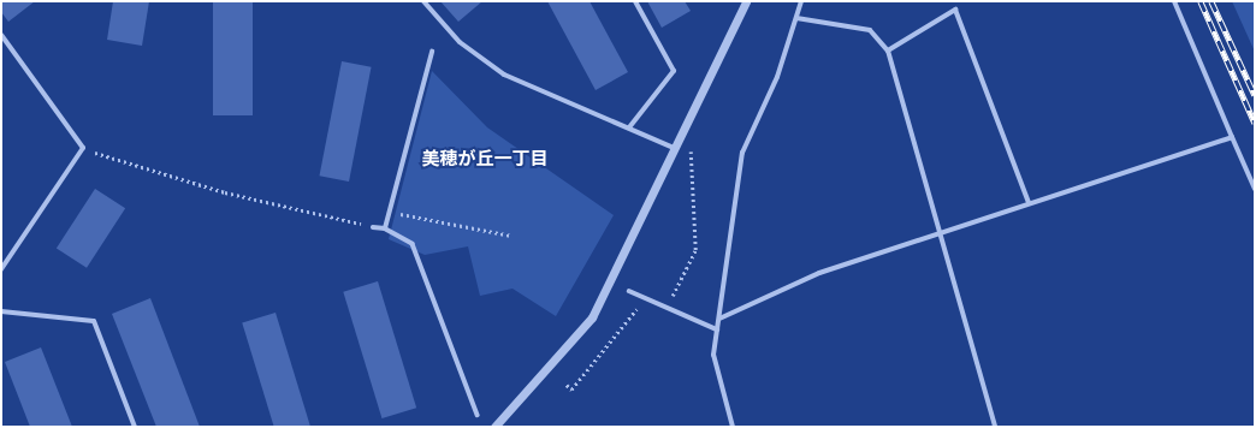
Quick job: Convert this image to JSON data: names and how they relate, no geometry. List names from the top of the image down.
{
  "districts": ["美穂が丘一丁目"]
}
